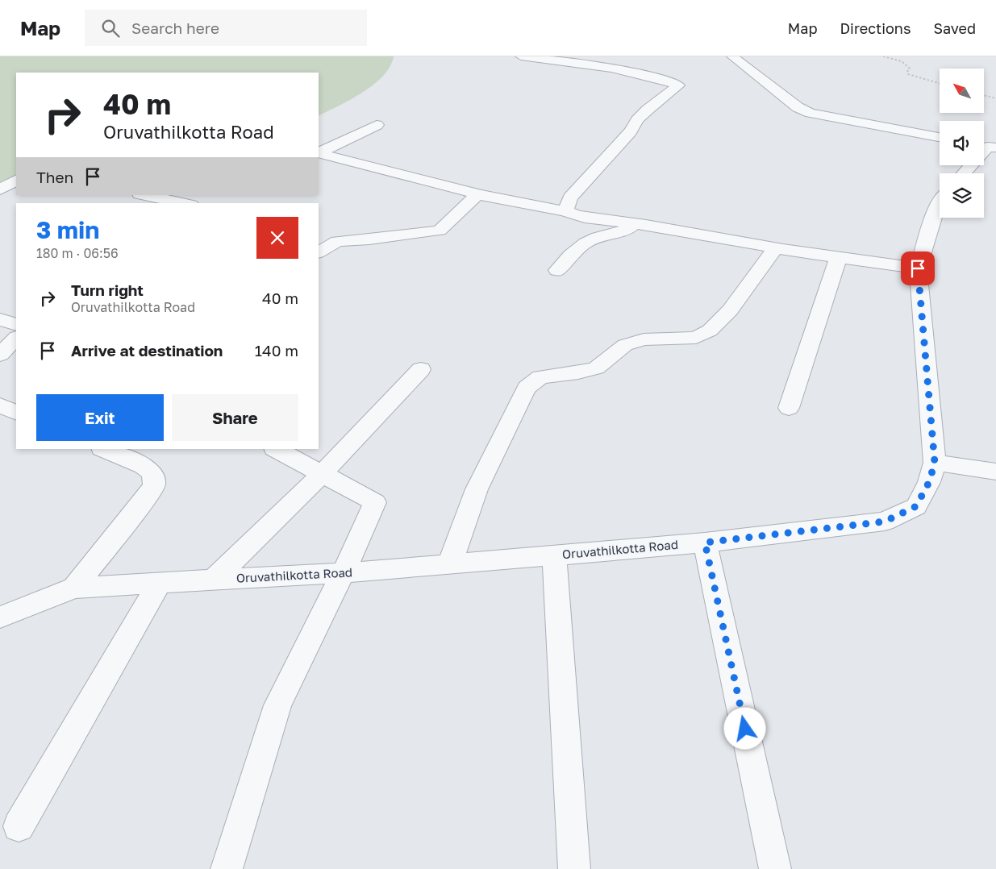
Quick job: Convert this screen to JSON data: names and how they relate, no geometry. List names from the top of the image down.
{
  "streets": {
    "street": ["Oruvathilkotta Road"]
  },
  "north": "top left",
  "page": {
    "header": "Map",
    "search": "Search here",
    "nav": ["Map", "Directions", "Saved"],
    "turn": ["40 m", "Oruvathilkotta Road"],
    "then": "Then",
    "heading": ["3 min", "180 m · 06:56"],
    "list": [
      {
        "name": "Turn right",
        "note": "Oruvathilkotta Road",
        "value": "40 m"
      },
      {
        "name": "Arrive at destination",
        "value": "140 m"
      }
    ],
    "buttons": ["Exit", "Share"]
  }
}
